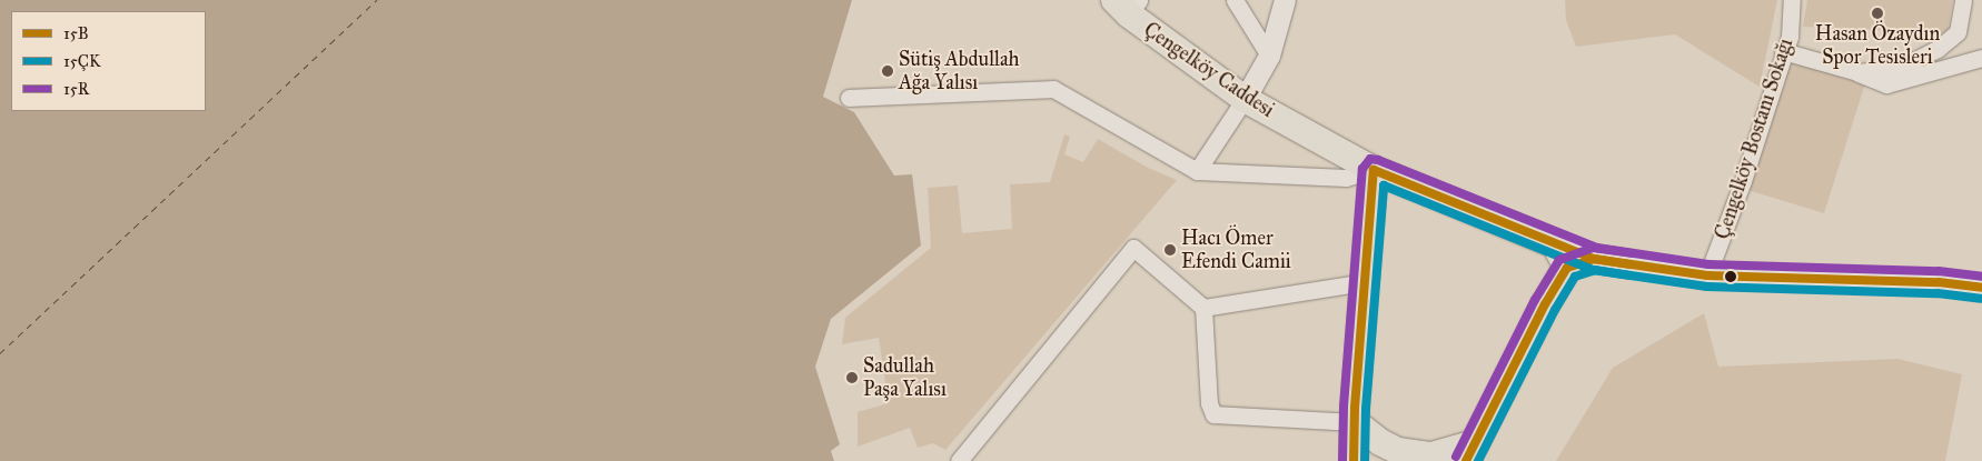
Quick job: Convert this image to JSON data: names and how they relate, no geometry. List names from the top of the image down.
{
  "streets": {
    "main road": ["Çengelköy Caddesi"],
    "street": ["Çengelköy Bostanı Sokağı"]
  },
  "places": [
    "Hasan Özaydın Spor Tesisleri",
    "Sütiş Abdullah Ağa Yalısı",
    "Hacı Ömer Efendi Camii",
    "Sadullah Paşa Yalısı"
  ],
  "lines": ["transit line 15R", "transit line 15B", "transit line 15ÇK"],
  "legend": ["15B", "15ÇK", "15R"]
}
